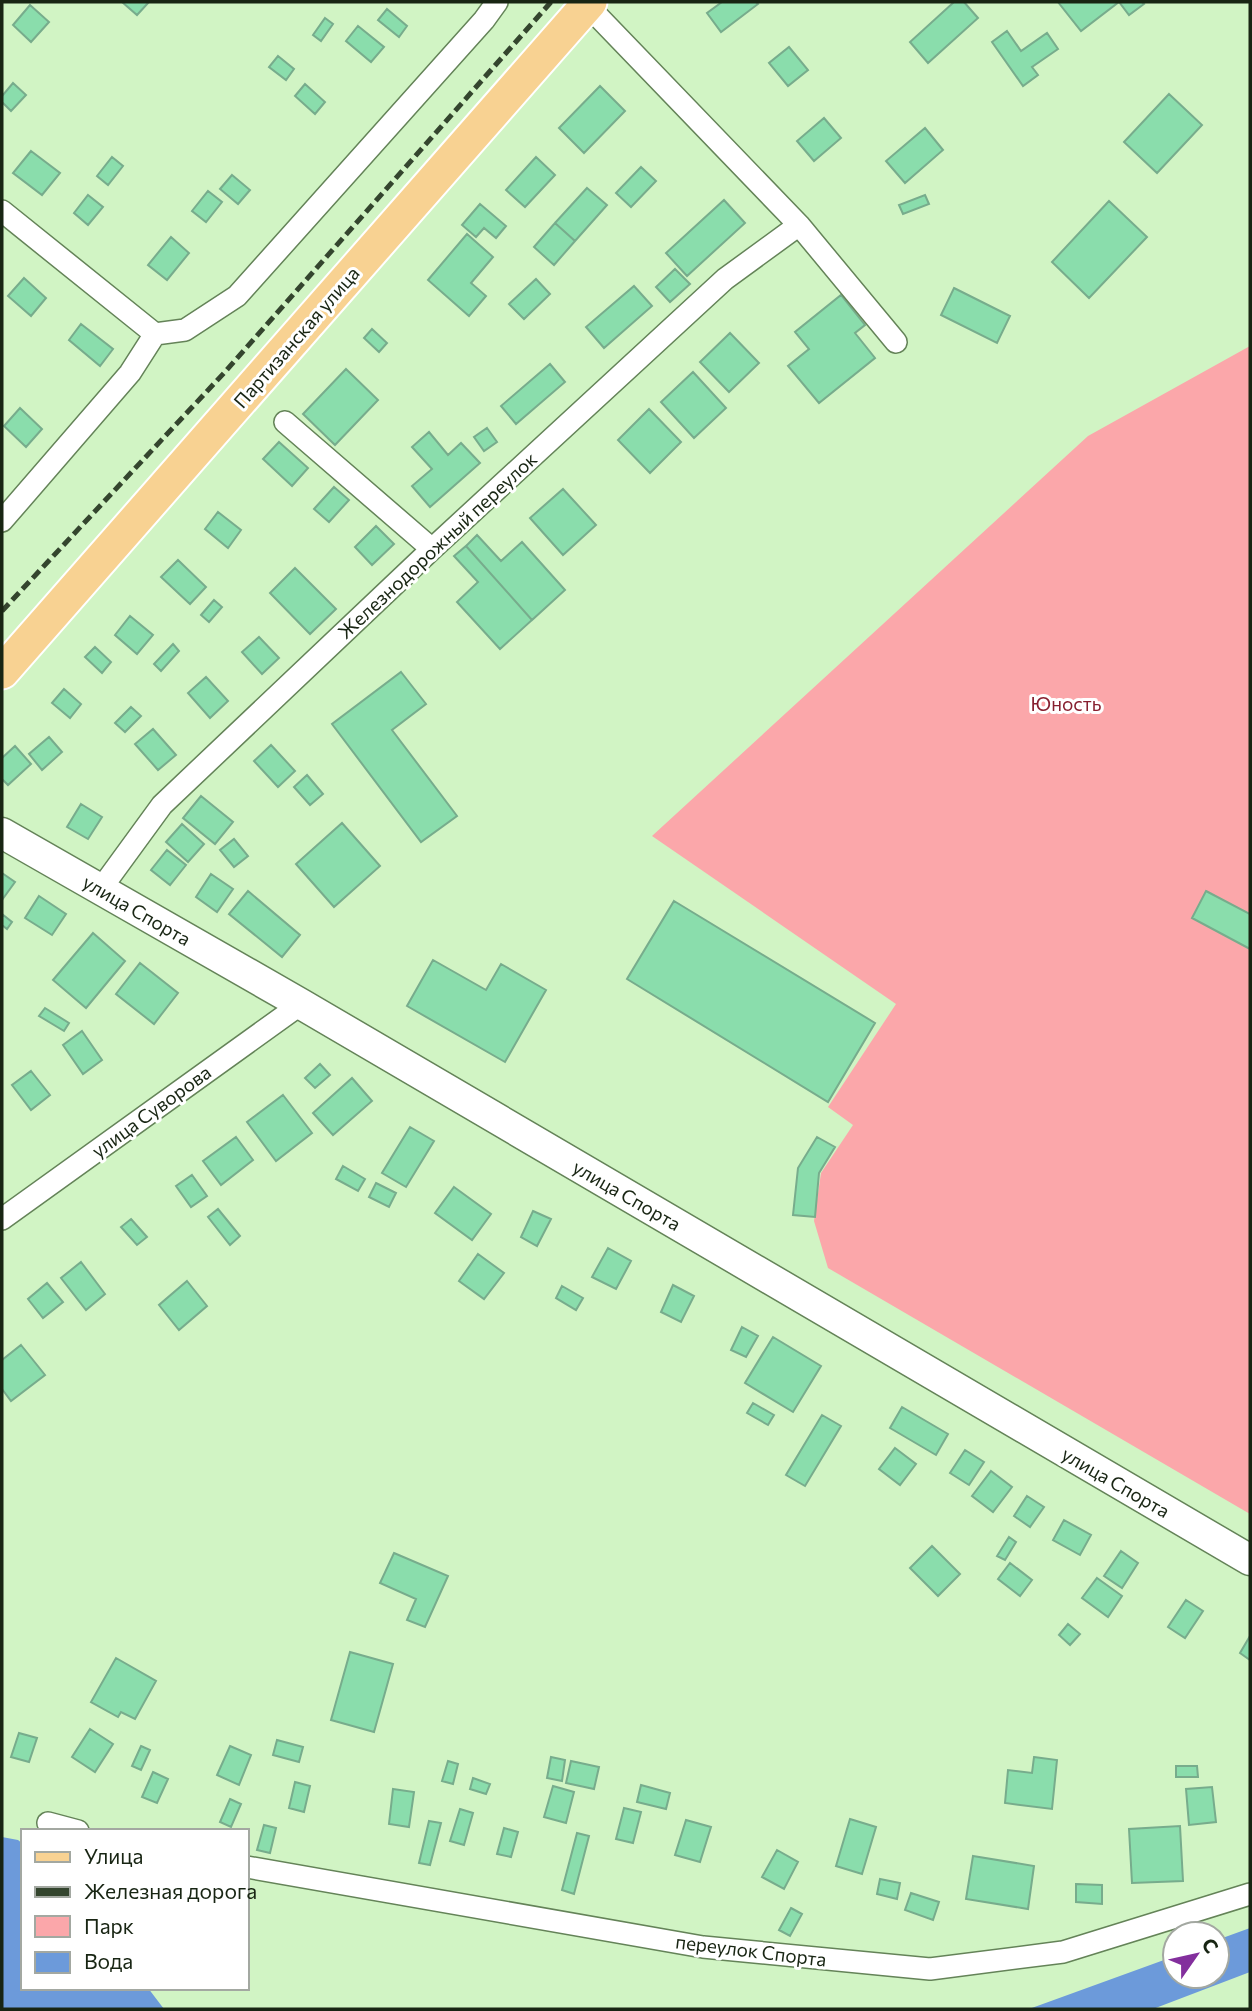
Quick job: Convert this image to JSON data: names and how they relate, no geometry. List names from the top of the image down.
{
  "streets": {
    "main road": ["Партизанская улица"],
    "street": [
      "Железнодорожный переулок",
      "улица Спорта",
      "улица Суворова",
      "переулок Спорта"
    ]
  },
  "crossings": [
    ["Железнодорожный переулок", "улица Спорта"],
    ["улица Спорта", "улица Суворова"]
  ],
  "parks": ["Юность"],
  "legend": [
    "Улица",
    "Железная дорога",
    "Парк",
    "Вода"
  ],
  "north": "top right"
}
